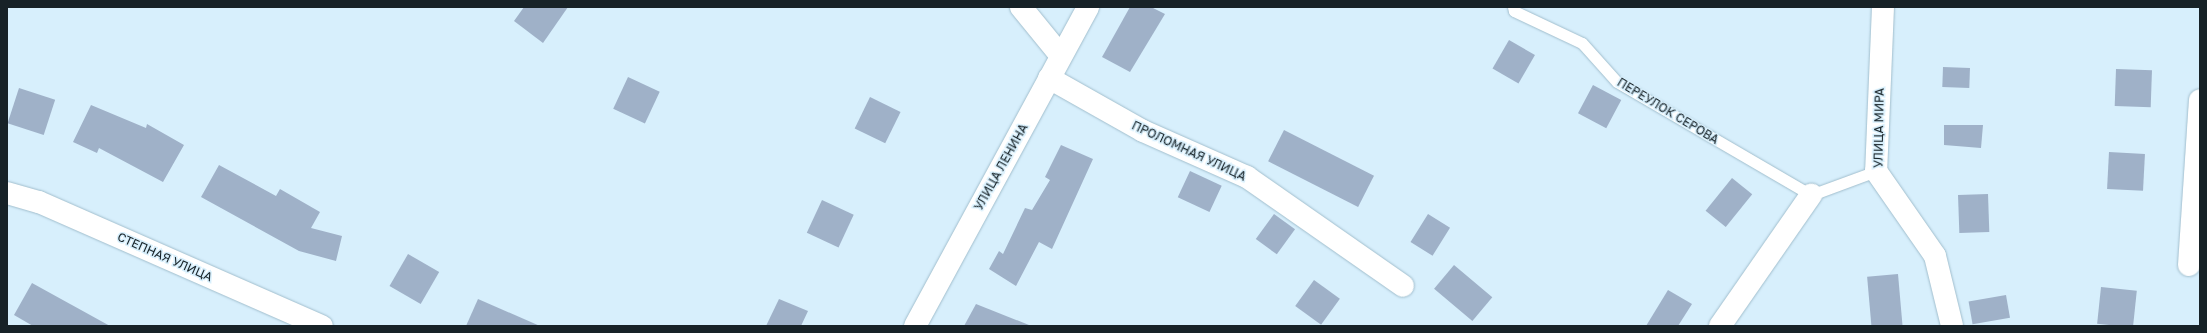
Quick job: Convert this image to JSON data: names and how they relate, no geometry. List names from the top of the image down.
{
  "streets": {
    "street": [
      "УЛИЦА МИРА",
      "ПРОЛОМНАЯ УЛИЦА",
      "УЛИЦА ЛЕНИНА",
      "СТЕПНАЯ УЛИЦА"
    ],
    "lane": ["ПЕРЕУЛОК СЕРОВА"]
  },
  "crossings": [
    ["ПРОЛОМНАЯ УЛИЦА", "УЛИЦА ЛЕНИНА"]
  ]
}
